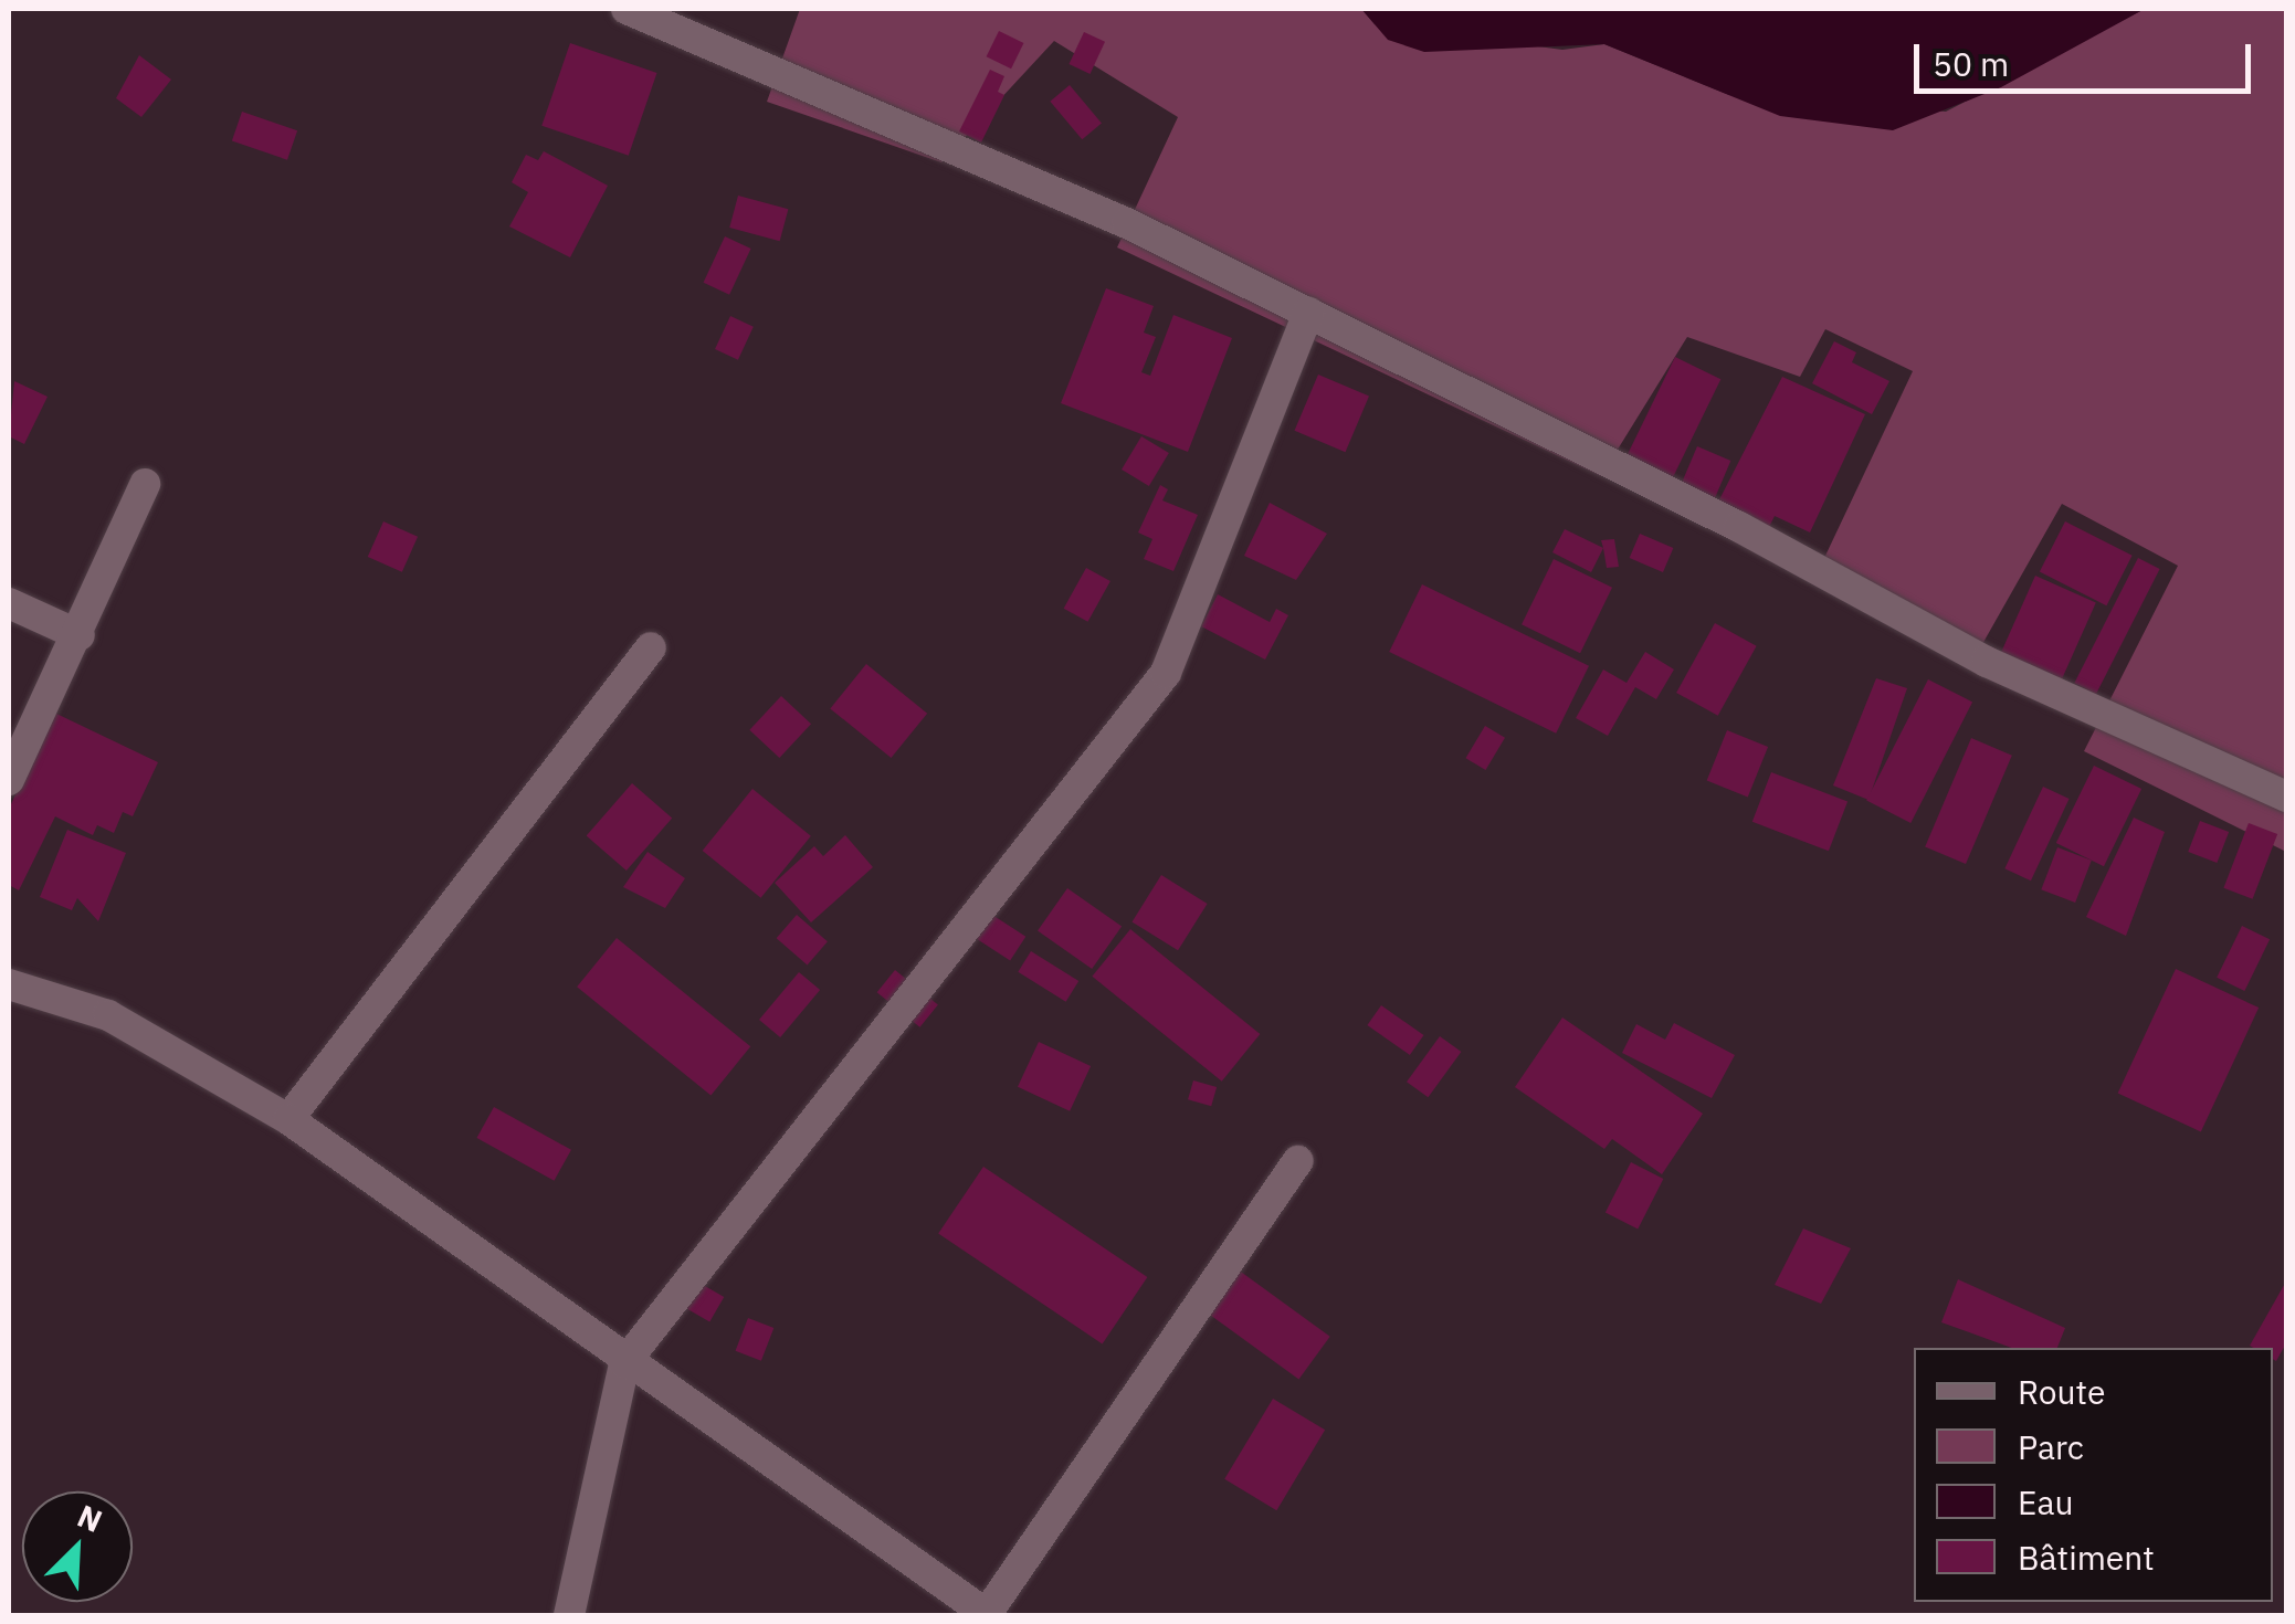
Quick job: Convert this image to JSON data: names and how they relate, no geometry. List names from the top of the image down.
{
  "legend": [
    "Route",
    "Parc",
    "Eau",
    "Bâtiment"
  ],
  "scale_bar": "50 m",
  "north": "top right"
}
